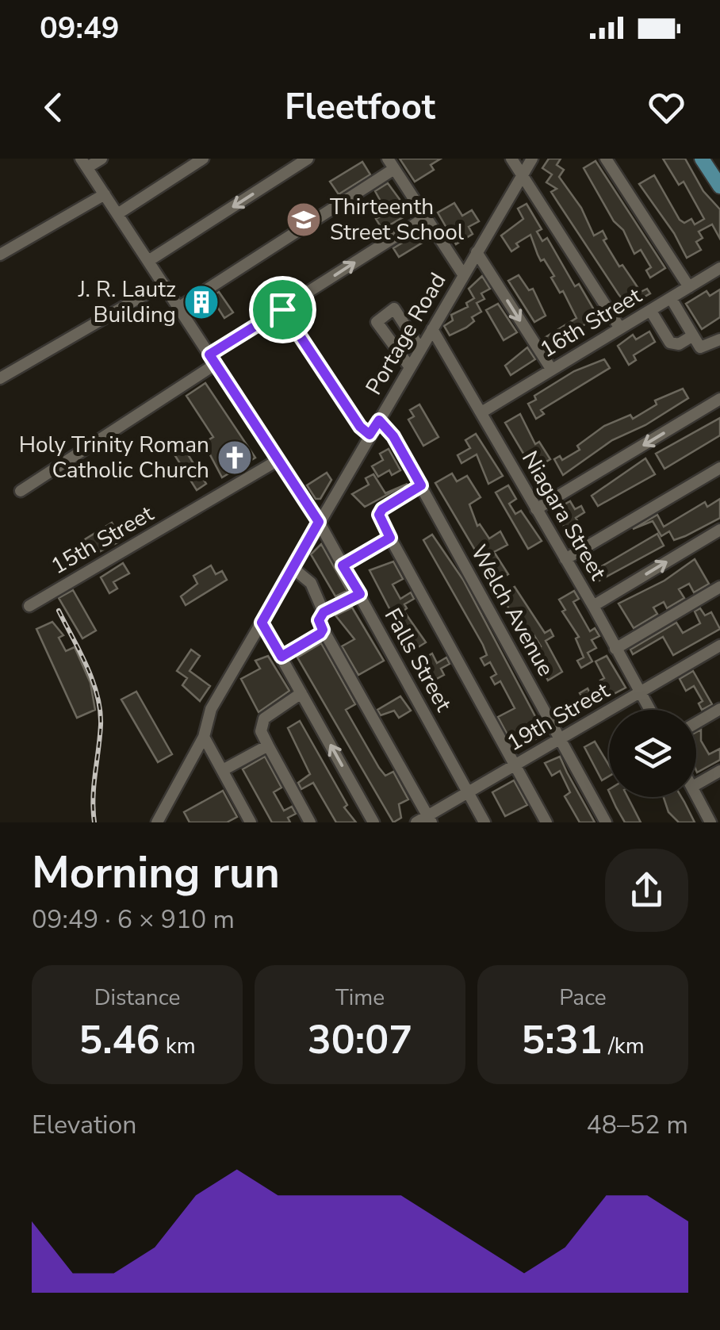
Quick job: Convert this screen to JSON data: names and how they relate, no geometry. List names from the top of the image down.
{
  "streets": {
    "street": [
      "16th Street",
      "Portage Road",
      "Niagara Street",
      "15th Street",
      "Welch Avenue",
      "Falls Street",
      "19th Street"
    ]
  },
  "crossings": [
    ["16th Street", "Niagara Street"],
    ["Portage Road", "Niagara Street"],
    ["Portage Road", "Welch Avenue"],
    ["Portage Road", "Falls Street"],
    ["Niagara Street", "19th Street"],
    ["15th Street", "Falls Street"],
    ["Welch Avenue", "19th Street"],
    ["Falls Street", "19th Street"]
  ],
  "places": {
    "school or university": ["Thirteenth Street School"],
    "building": ["J. R. Lautz Building"],
    "church": ["Holy Trinity Roman Catholic Church"]
  },
  "page": {
    "status": "09:49",
    "header": "Fleetfoot",
    "heading": ["Morning run", "09:49 · 6 × 910 m"],
    "stats": [
      ["Distance", "5.46 km"],
      ["Time", "30:07"],
      ["Pace", "5:31 /km"]
    ],
    "chart": ["Elevation", "48–52 m"]
  }
}
